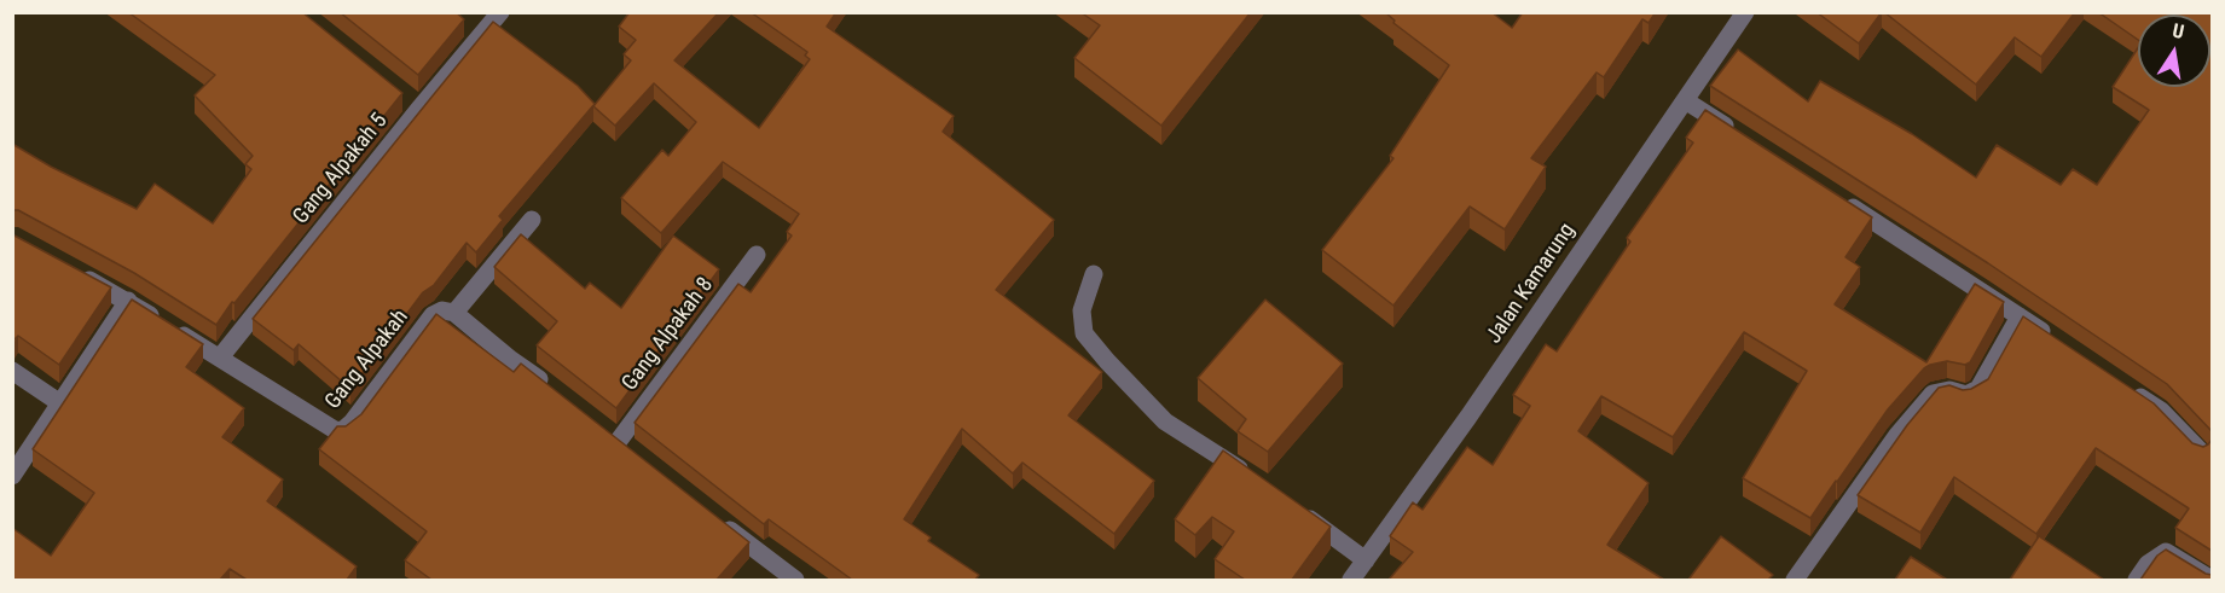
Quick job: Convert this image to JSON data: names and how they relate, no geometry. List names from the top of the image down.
{
  "streets": {
    "street": [
      "Gang Alpakah 5",
      "Jalan Kamarung",
      "Gang Alpakah 8",
      "Gang Alpakah"
    ]
  },
  "crossings": [
    ["Gang Alpakah 5", "Gang Alpakah"]
  ],
  "north": "top"
}
